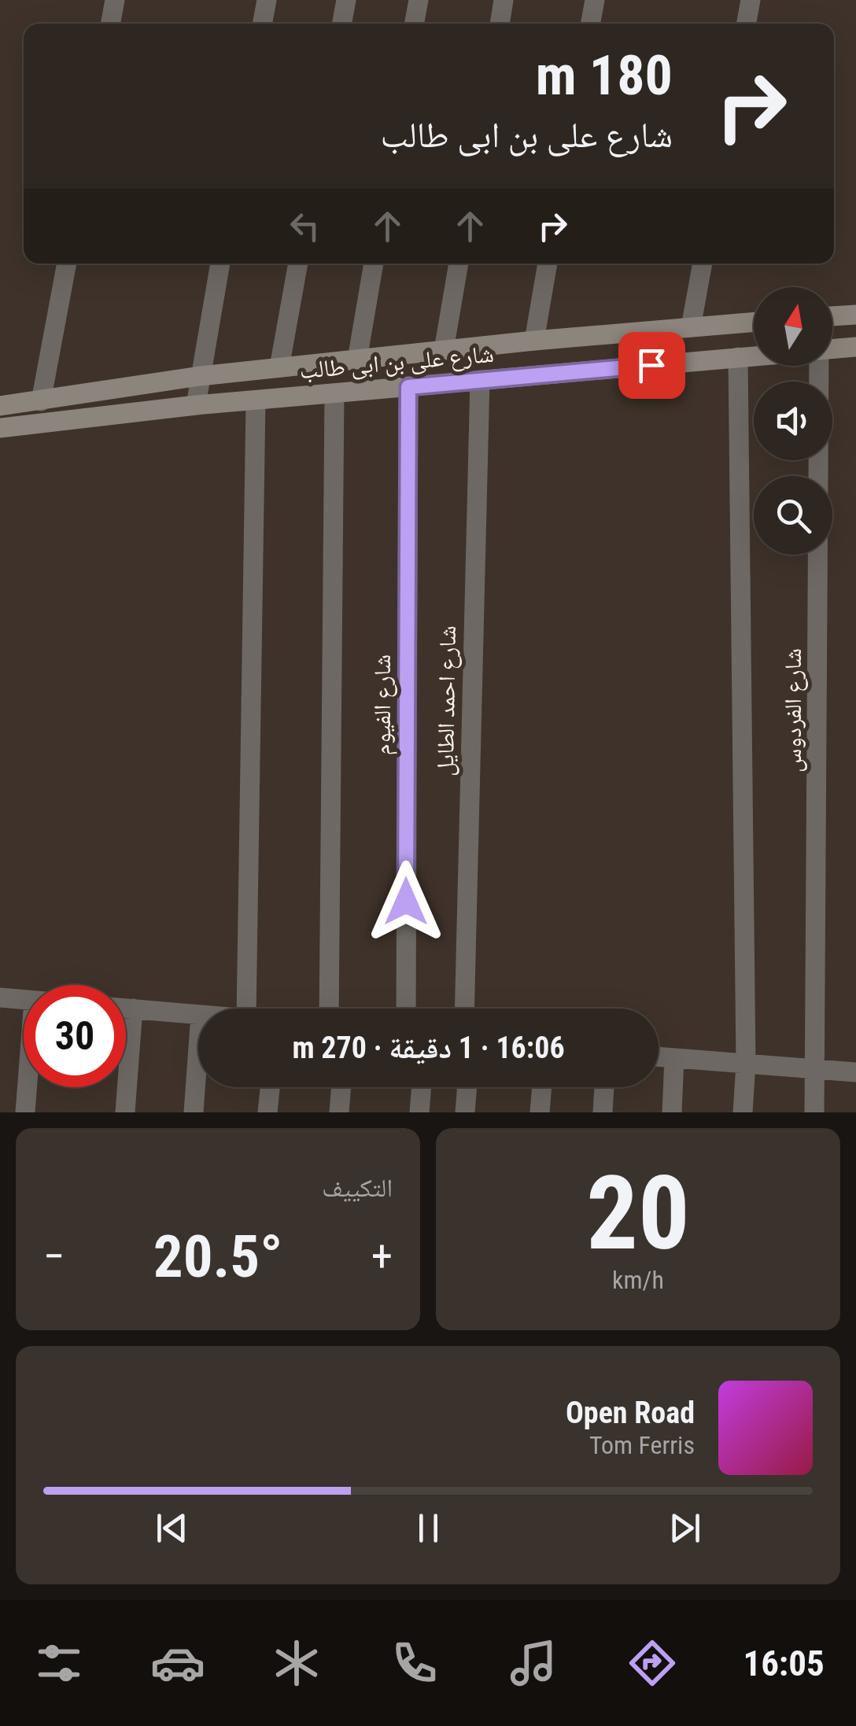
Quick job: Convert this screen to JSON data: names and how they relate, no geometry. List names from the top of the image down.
{
  "streets": {
    "street": [
      "شارع على بن ابى طالب",
      "شارع احمد الطايل",
      "شارع الفيوم",
      "شارع الفردوس"
    ]
  },
  "crossings": [
    ["شارع على بن ابى طالب", "شارع احمد الطايل"],
    ["شارع على بن ابى طالب", "شارع الفيوم"]
  ],
  "north": "top",
  "page": {
    "turn": ["180 m", "شارع على بن ابى طالب"],
    "limit": "30",
    "trip": "16:06 · 1 دقيقة · 270 m",
    "tile": [
      ["20", "km/h"],
      "التكييف"
    ],
    "heat": ["−", "20.5°", "+"],
    "song": ["Open Road", "Tom Ferris"],
    "tabs": "16:05"
  }
}
